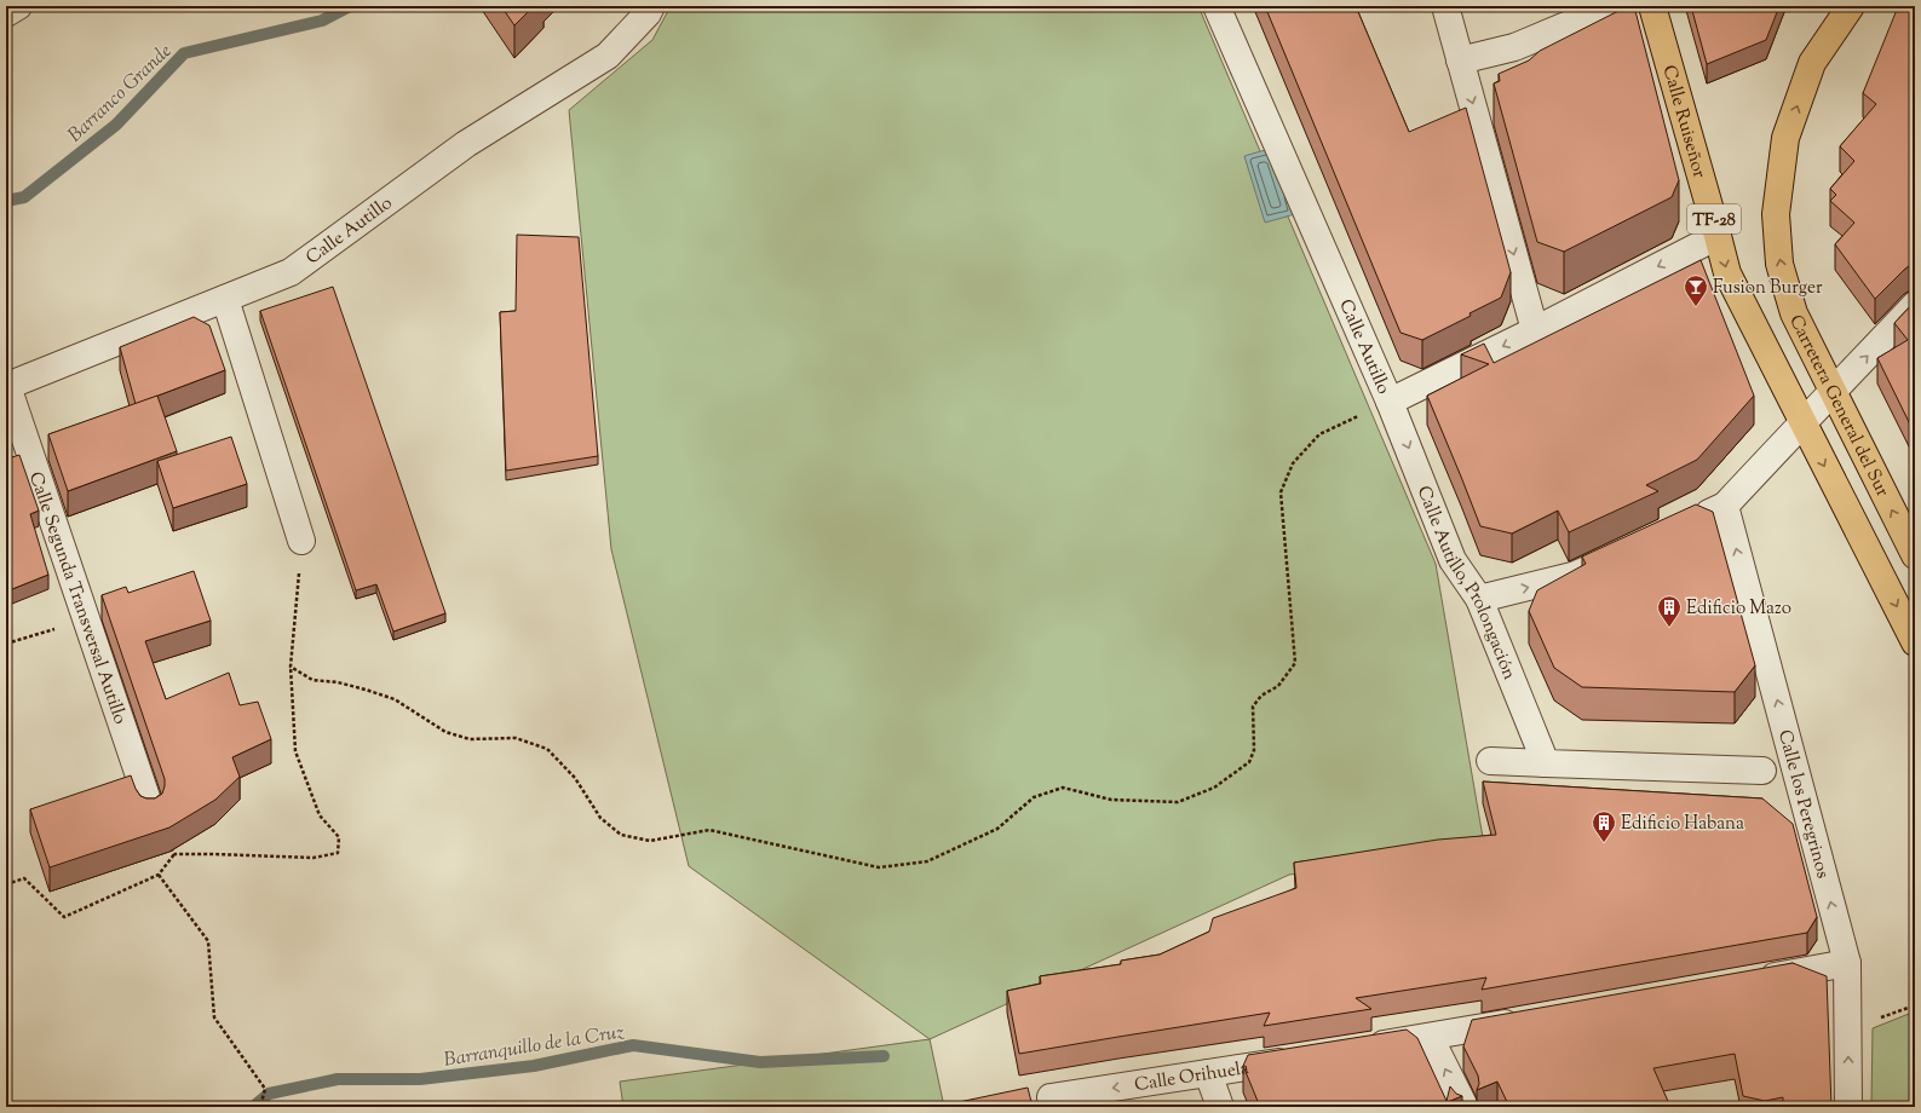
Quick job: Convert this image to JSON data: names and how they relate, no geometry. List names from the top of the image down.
{
  "streets": {
    "main road": ["Calle Ruiseñor", "TF-28", "Carretera General del Sur"],
    "street": [
      "Calle Autillo",
      "Calle Autillo, Prolongación",
      "Calle Segunda Transversal Autillo",
      "Calle los Peregrinos",
      "Calle Orihuela"
    ]
  },
  "crossings": [
    ["Calle Ruiseñor", "TF-28"],
    ["Calle Ruiseñor", "Calle Autillo"],
    ["Calle Autillo", "Calle Autillo, Prolongación"],
    ["Calle Autillo", "Calle Segunda Transversal Autillo"]
  ],
  "one_way": [
    "Calle Ruiseñor",
    "Carretera General del Sur",
    "Calle Autillo, Prolongación",
    "Calle los Peregrinos",
    "Calle Orihuela"
  ],
  "water": ["Barranco Grande", "Barranquillo de la Cruz"],
  "places": {
    "bar": ["Fusion Burger"],
    "building": ["Edificio Mazo", "Edificio Habana"]
  }
}
